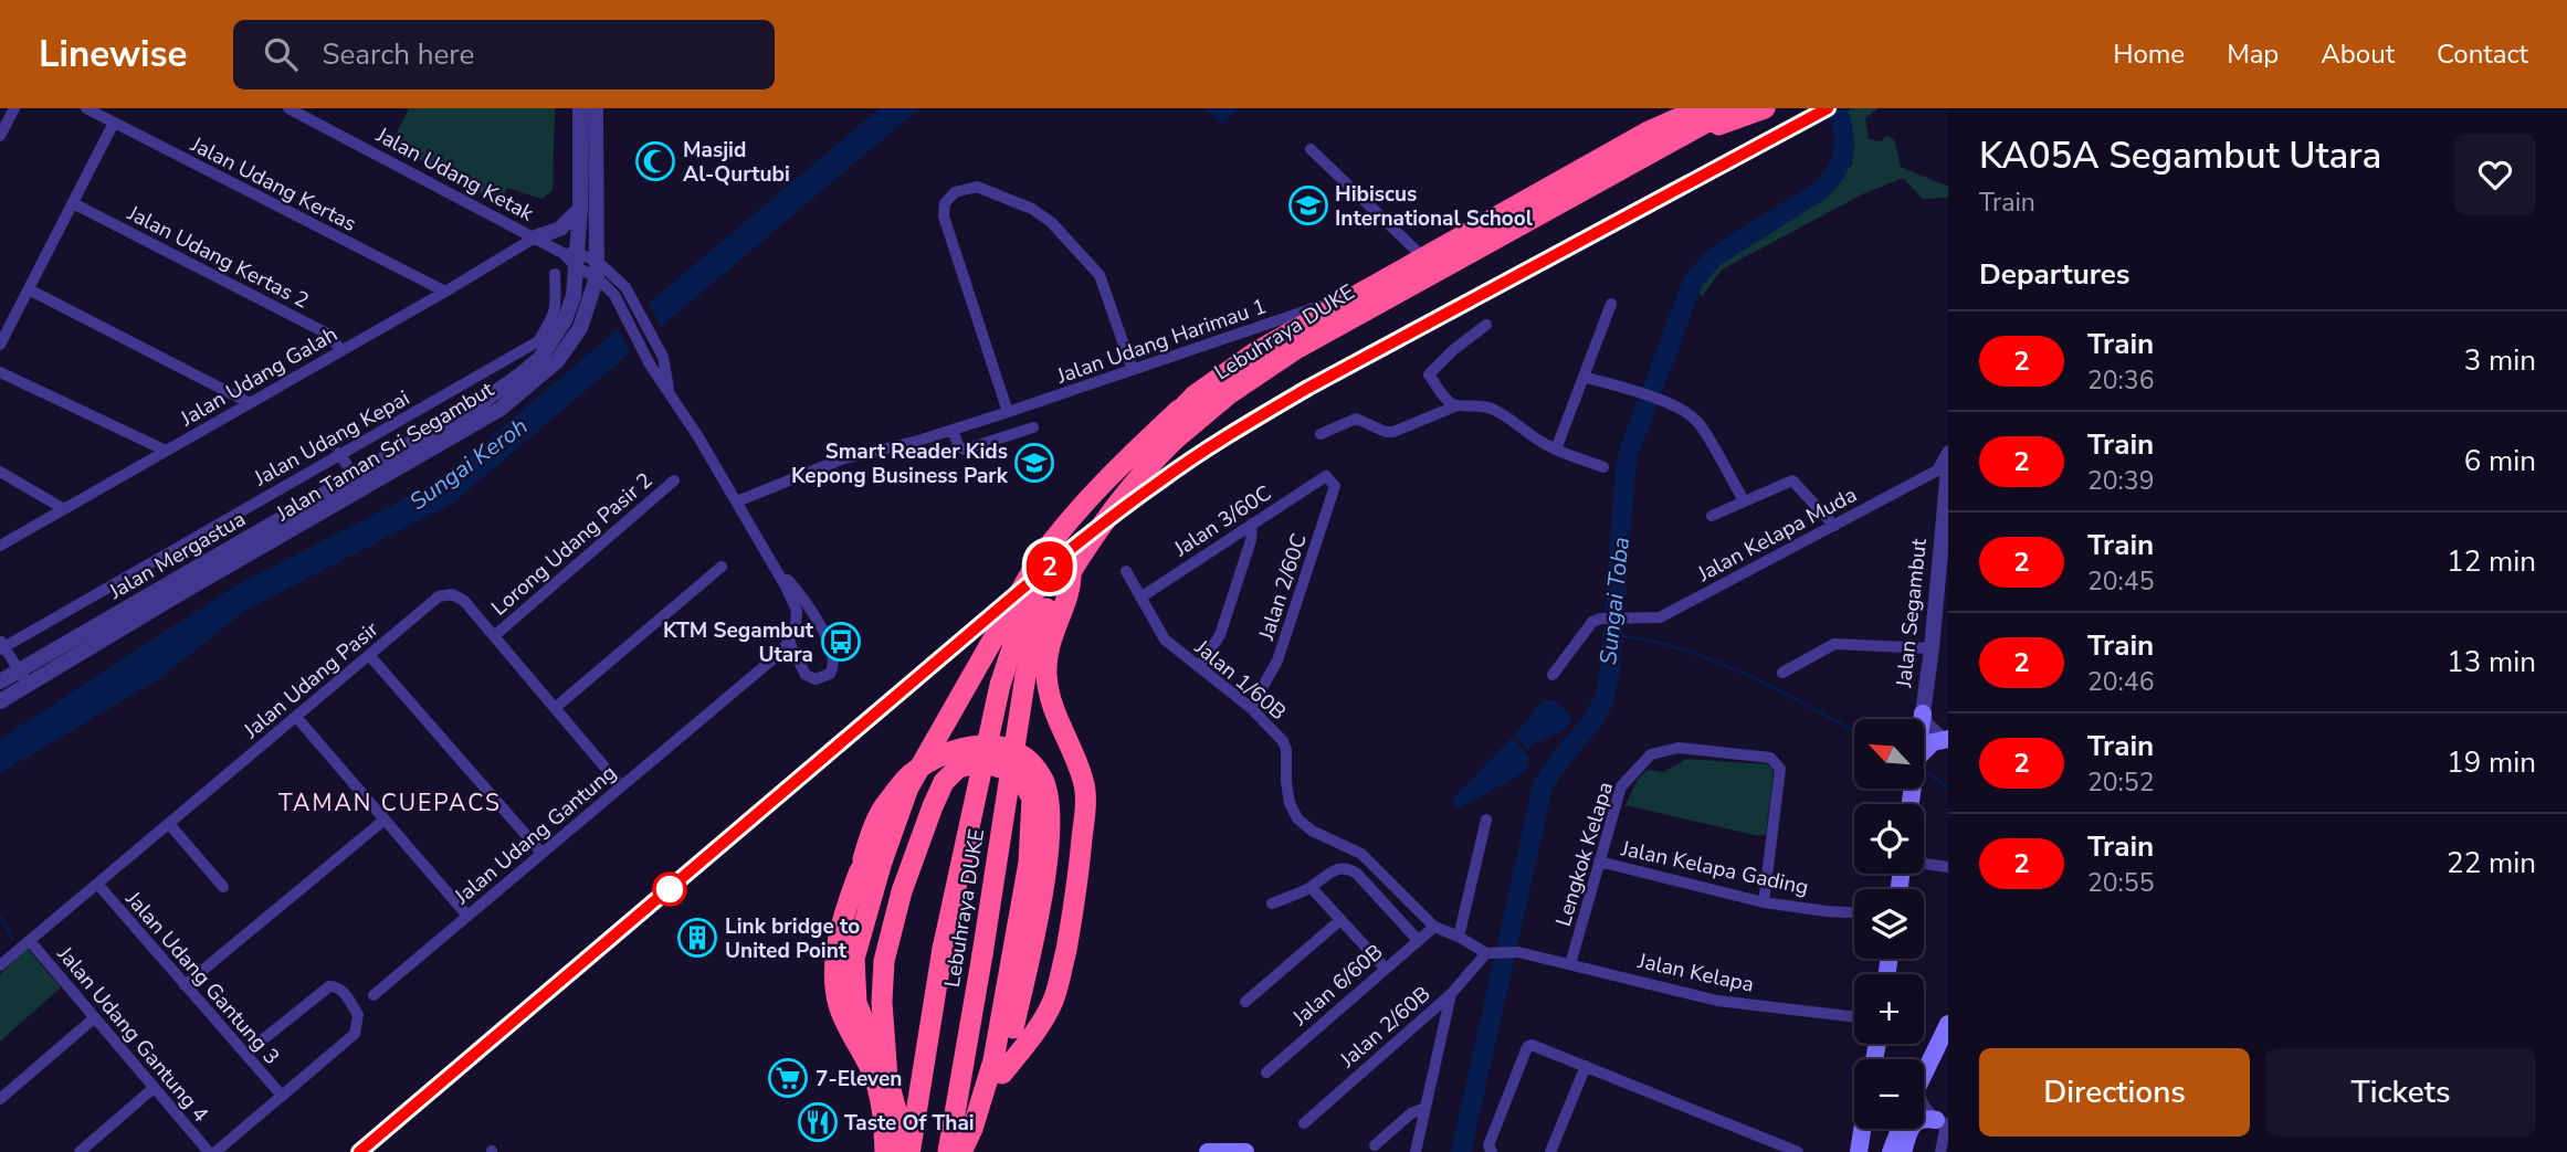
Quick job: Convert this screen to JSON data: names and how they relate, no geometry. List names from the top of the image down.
{
  "streets": {
    "highway": ["Lebuhraya DUKE"],
    "main road": ["Jalan Segambut"],
    "street": [
      "Jalan Udang Ketak",
      "Jalan Udang Kertas",
      "Jalan Udang Kertas 2",
      "Jalan Udang Harimau 1",
      "Jalan Udang Galah",
      "Jalan Udang Kepai",
      "Jalan Taman Sri Segambut",
      "Jalan 3/60C",
      "Jalan Kelapa Muda",
      "Lorong Udang Pasir 2",
      "Jalan Mergastua",
      "Jalan 2/60C",
      "Jalan Udang Pasir",
      "Jalan 1/60B",
      "Jalan Udang Gantung",
      "Lengkok Kelapa",
      "Jalan Kelapa Gading",
      "Jalan Kelapa",
      "Jalan Udang Gantung 3",
      "Jalan 6/60B",
      "Jalan 2/60B",
      "Jalan Udang Gantung 4"
    ]
  },
  "crossings": [
    ["Jalan Udang Ketak", "Jalan Udang Galah"],
    ["Jalan Udang Ketak", "Jalan Taman Sri Segambut"],
    ["Jalan Udang Kertas", "Jalan Udang Galah"],
    ["Jalan Udang Kertas 2", "Jalan Udang Galah"],
    ["Jalan Taman Sri Segambut", "Jalan Mergastua"],
    ["Jalan 3/60C", "Jalan 2/60C"],
    ["Jalan 3/60C", "Jalan 1/60B"],
    ["Jalan Kelapa Muda", "Jalan Segambut"],
    ["Lorong Udang Pasir 2", "Jalan Udang Pasir"],
    ["Jalan 2/60C", "Jalan 1/60B"],
    ["Jalan Udang Pasir", "Jalan Udang Gantung"],
    ["Jalan Udang Pasir", "Jalan Udang Gantung 3"],
    ["Jalan Udang Pasir", "Jalan Udang Gantung 4"],
    ["Jalan 1/60B", "Jalan Kelapa"],
    ["Jalan 1/60B", "Jalan 6/60B"],
    ["Jalan 1/60B", "Jalan 2/60B"],
    ["Lengkok Kelapa", "Jalan Kelapa Gading"],
    ["Lengkok Kelapa", "Jalan Kelapa"],
    ["Jalan Kelapa", "Jalan 2/60B"]
  ],
  "districts": ["TAMAN CUEPACS"],
  "water": ["Sungai Keroh", "Sungai Toba"],
  "places": {
    "mosque": ["Masjid Al-Qurtubi"],
    "school or university": ["Hibiscus International School", "Smart Reader Kids Kepong Business Park"],
    "bus stop": ["KTM Segambut Utara"],
    "building": ["Link bridge to United Point"],
    "supermarket": ["7-Eleven"],
    "restaurant": ["Taste Of Thai"]
  },
  "north": "top left",
  "page": {
    "header": "Linewise",
    "search": "Search here",
    "nav": [
      "Home",
      "Map",
      "About",
      "Contact"
    ],
    "on_map": "2",
    "heading": [
      ["KA05A Segambut Utara", "Train"],
      "Departures"
    ],
    "list": [
      {
        "mark": "2",
        "name": "Train",
        "note": "20:36",
        "value": "3 min"
      },
      {
        "mark": "2",
        "name": "Train",
        "note": "20:39",
        "value": "6 min"
      },
      {
        "mark": "2",
        "name": "Train",
        "note": "20:45",
        "value": "12 min"
      },
      {
        "mark": "2",
        "name": "Train",
        "note": "20:46",
        "value": "13 min"
      },
      {
        "mark": "2",
        "name": "Train",
        "note": "20:52",
        "value": "19 min"
      },
      {
        "mark": "2",
        "name": "Train",
        "note": "20:55",
        "value": "22 min"
      }
    ],
    "map_buttons": ["+", "−"],
    "buttons": ["Directions", "Tickets"]
  }
}
